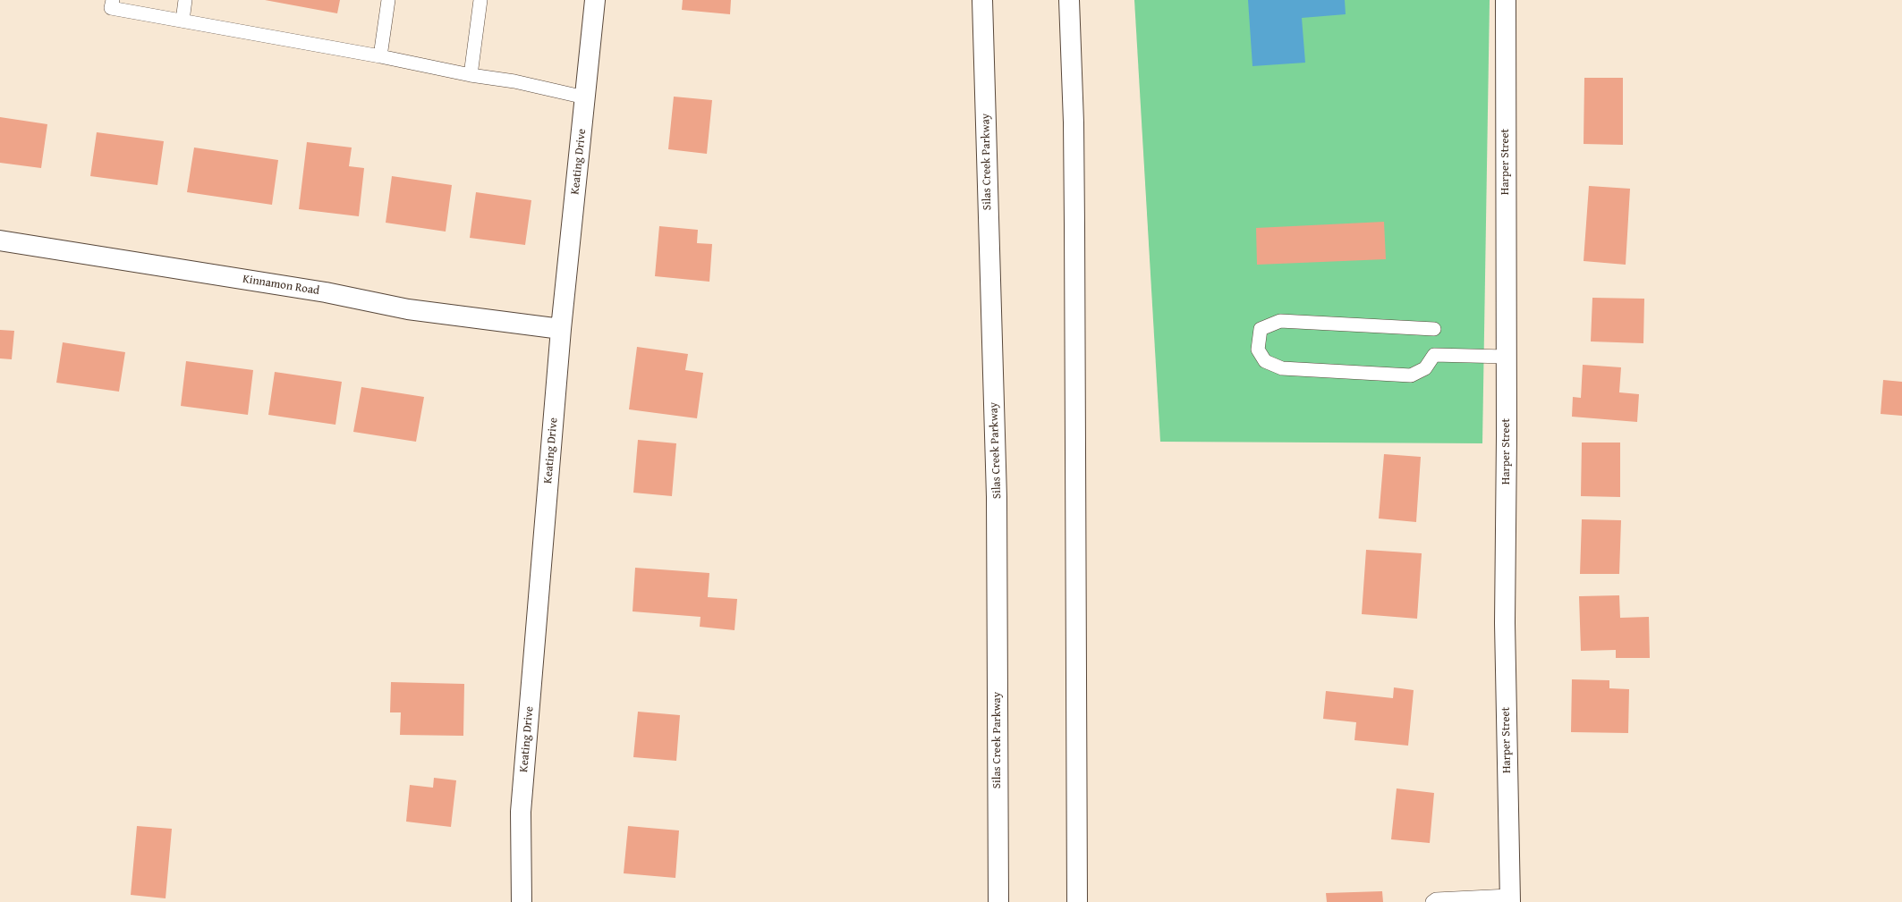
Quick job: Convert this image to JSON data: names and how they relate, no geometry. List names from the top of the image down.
{
  "streets": {
    "street": [
      "Keating Drive",
      "Silas Creek Parkway",
      "Harper Street",
      "Kinnamon Road"
    ]
  },
  "crossings": [
    ["Keating Drive", "Kinnamon Road"]
  ]
}
